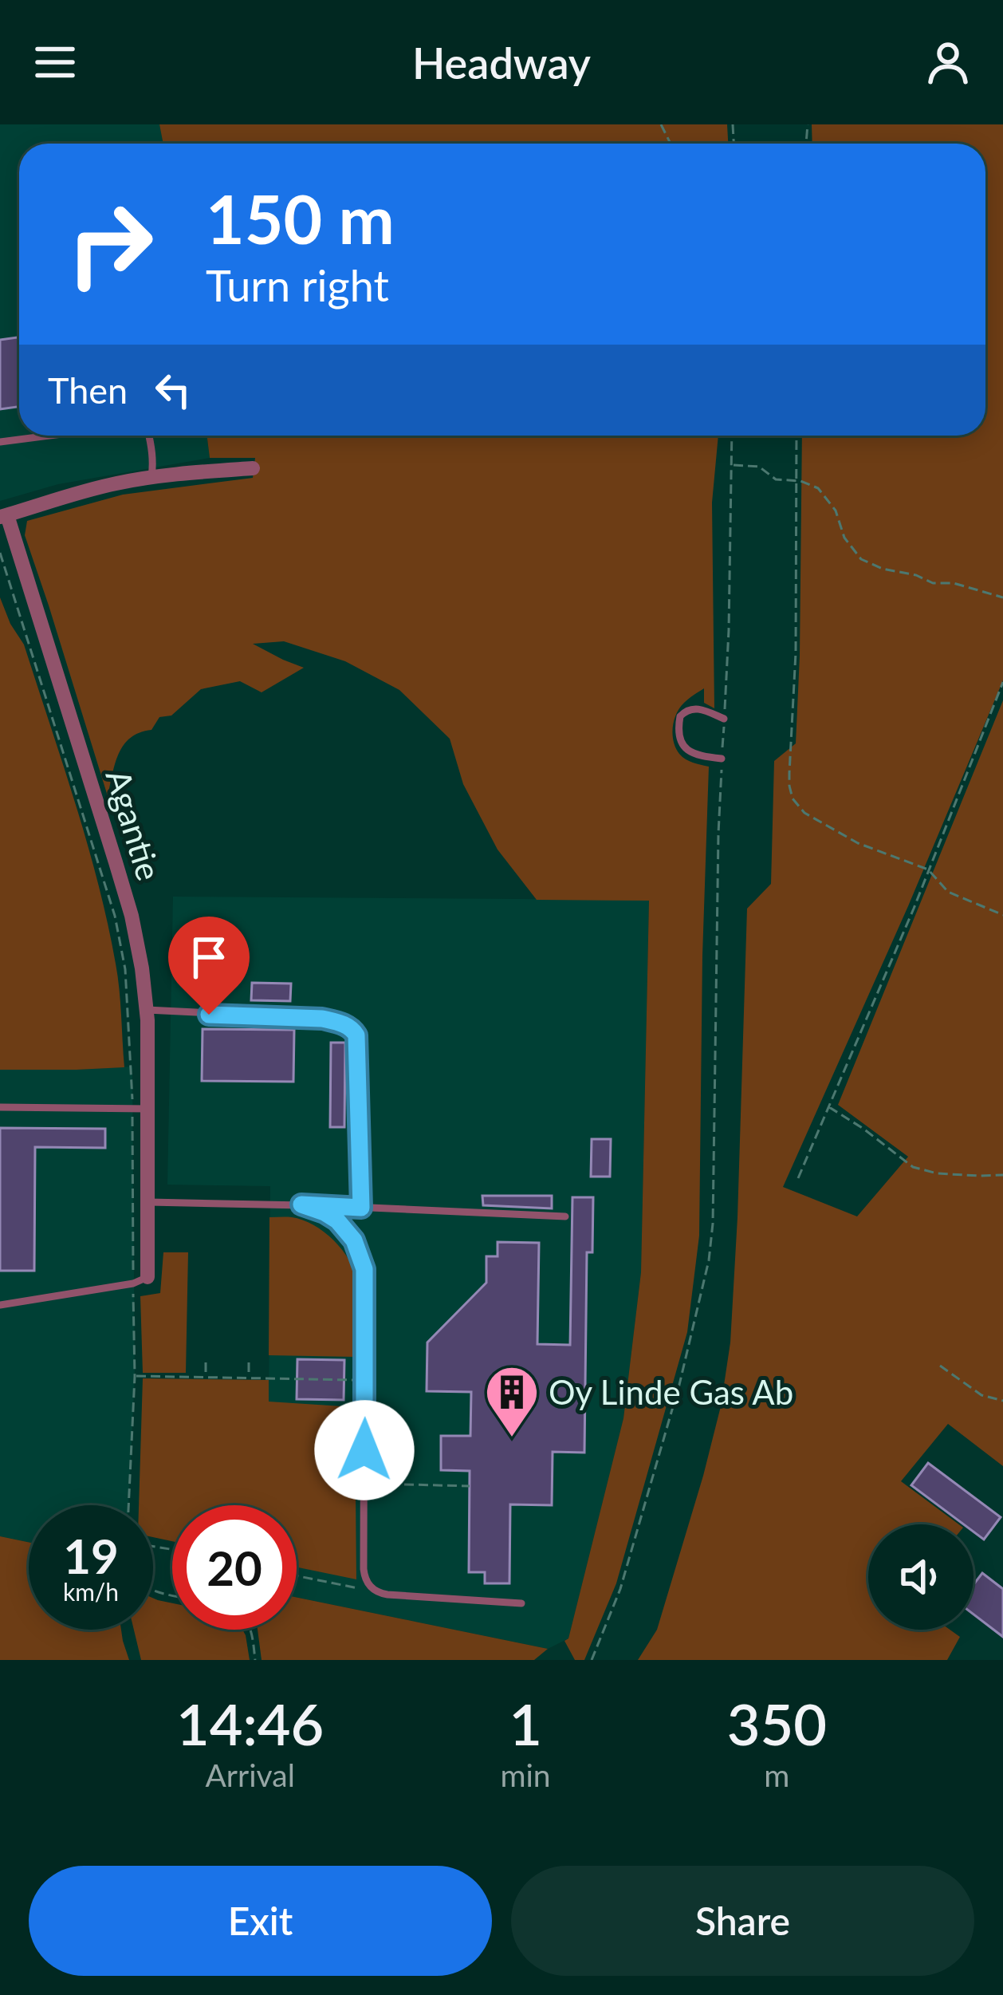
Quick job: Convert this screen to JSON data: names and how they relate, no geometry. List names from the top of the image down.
{
  "streets": {
    "street": ["Agantie"]
  },
  "places": {
    "building": ["Oy Linde Gas Ab"]
  },
  "page": {
    "header": "Headway",
    "turn": ["150 m", "Turn right"],
    "then": "Then",
    "speed": "19 km/h",
    "limit": "20",
    "eta": [
      "14:46",
      "Arrival",
      "1",
      "min",
      "350",
      "m"
    ],
    "buttons": ["Exit", "Share"]
  }
}
